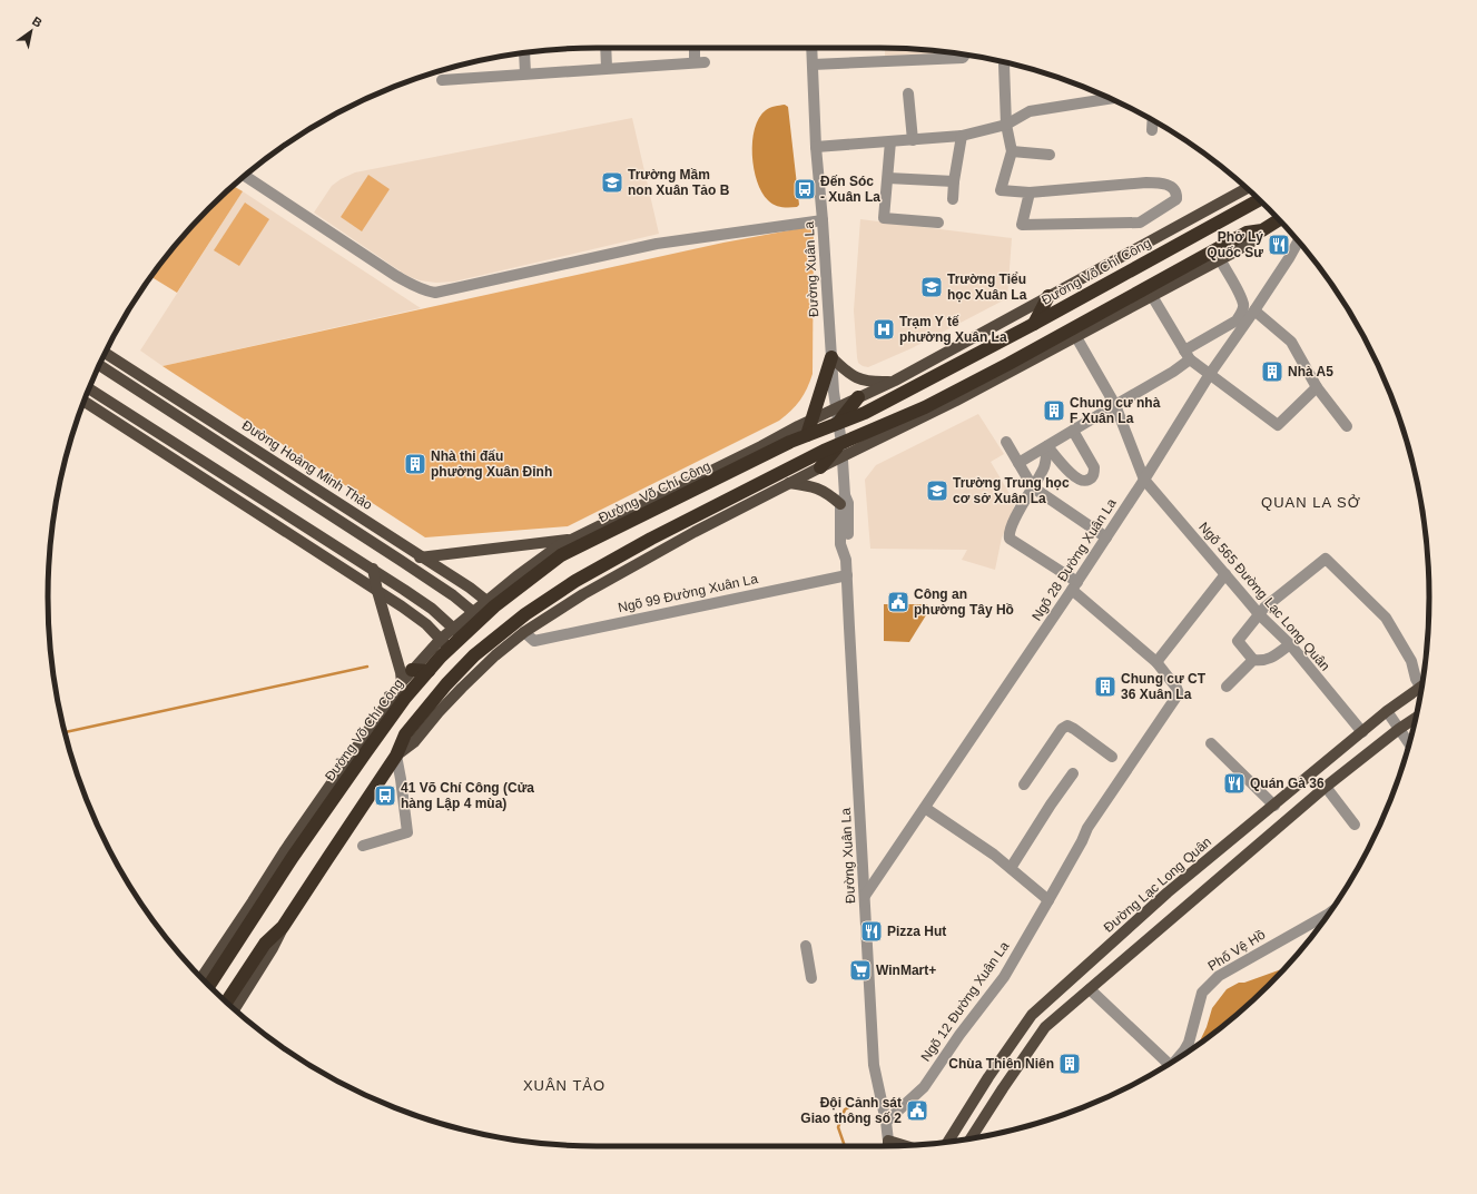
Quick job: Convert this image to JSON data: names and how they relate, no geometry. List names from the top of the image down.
{
  "streets": {
    "highway": ["Đường Võ Chí Công"],
    "main road": ["Đường Hoàng Minh Thảo", "Đường Lạc Long Quân"],
    "street": [
      "Đường Xuân La",
      "Ngõ 28 Đường Xuân La",
      "Ngõ 99 Đường Xuân La",
      "Ngõ 565 Đường Lạc Long Quân",
      "Phố Vệ Hồ",
      "Ngõ 12 Đường Xuân La"
    ]
  },
  "crossings": [
    ["Đường Xuân La", "Đường Võ Chí Công"],
    ["Đường Xuân La", "Ngõ 28 Đường Xuân La"],
    ["Đường Xuân La", "Ngõ 99 Đường Xuân La"],
    ["Đường Xuân La", "Ngõ 12 Đường Xuân La"],
    ["Đường Võ Chí Công", "Đường Hoàng Minh Thảo"],
    ["Ngõ 28 Đường Xuân La", "Ngõ 565 Đường Lạc Long Quân"],
    ["Ngõ 565 Đường Lạc Long Quân", "Đường Lạc Long Quân"]
  ],
  "districts": ["QUAN LA SỞ", "XUÂN TẢO"],
  "places": {
    "school or university": ["Trường Mầm non Xuân Tảo B", "Trường Tiểu học Xuân La", "Trường Trung học cơ sở Xuân La"],
    "bus stop": ["Đến Sóc - Xuân La", "41 Võ Chí Công (Cửa hàng Lập 4 mùa)"],
    "restaurant": ["Phở Lý Quốc Sư", "Quán Gà 36", "Pizza Hut"],
    "hospital": ["Trạm Y tế phường Xuân La"],
    "building": [
      "Nhà A5",
      "Chung cư nhà F Xuân La",
      "Nhà thi đấu phường Xuân Đỉnh",
      "Chung cư CT 36 Xuân La",
      "Chùa Thiên Niên"
    ],
    "public building": ["Công an phường Tây Hồ", "Đội Cảnh sát Giao thông số 2"],
    "supermarket": ["WinMart+"]
  },
  "north": "top right"
}
